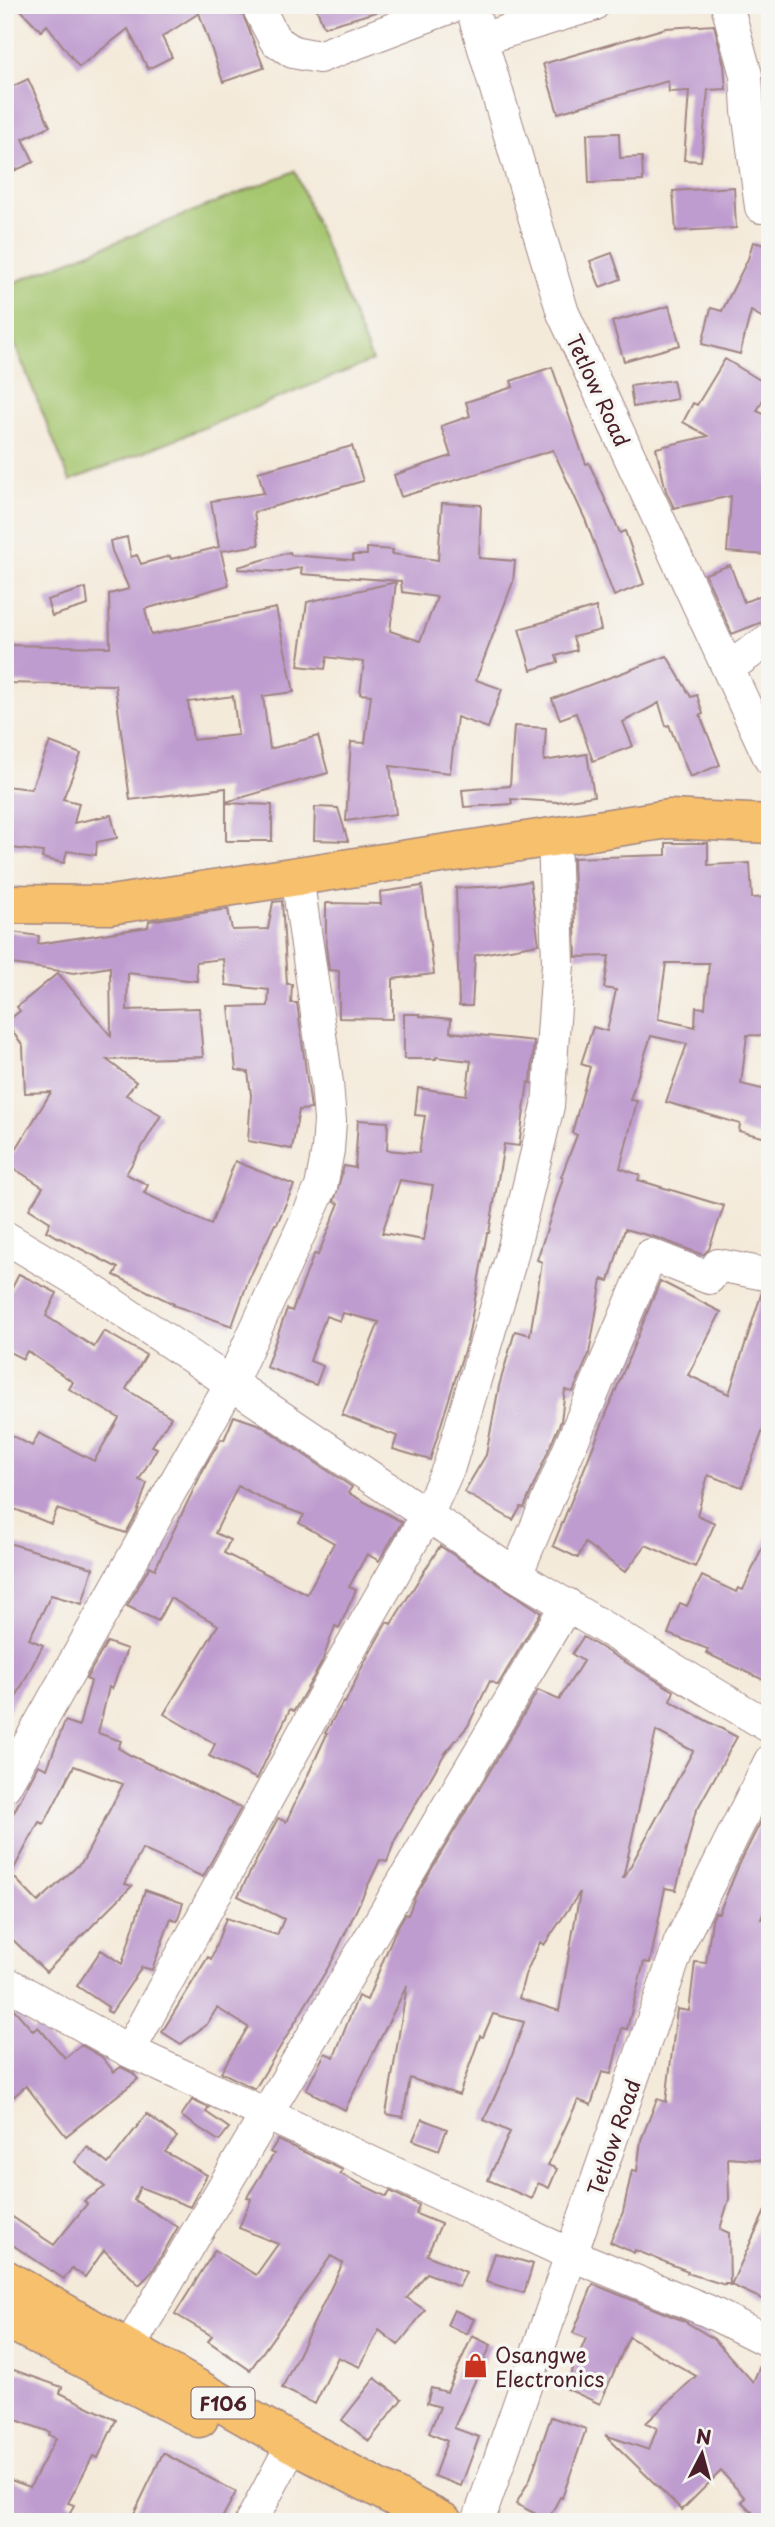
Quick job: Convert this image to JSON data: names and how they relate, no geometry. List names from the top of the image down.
{
  "streets": {
    "main road": ["F106"],
    "street": ["Tetlow Road"]
  },
  "places": {
    "shop": ["Osangwe Electronics"]
  },
  "north": "top"
}
